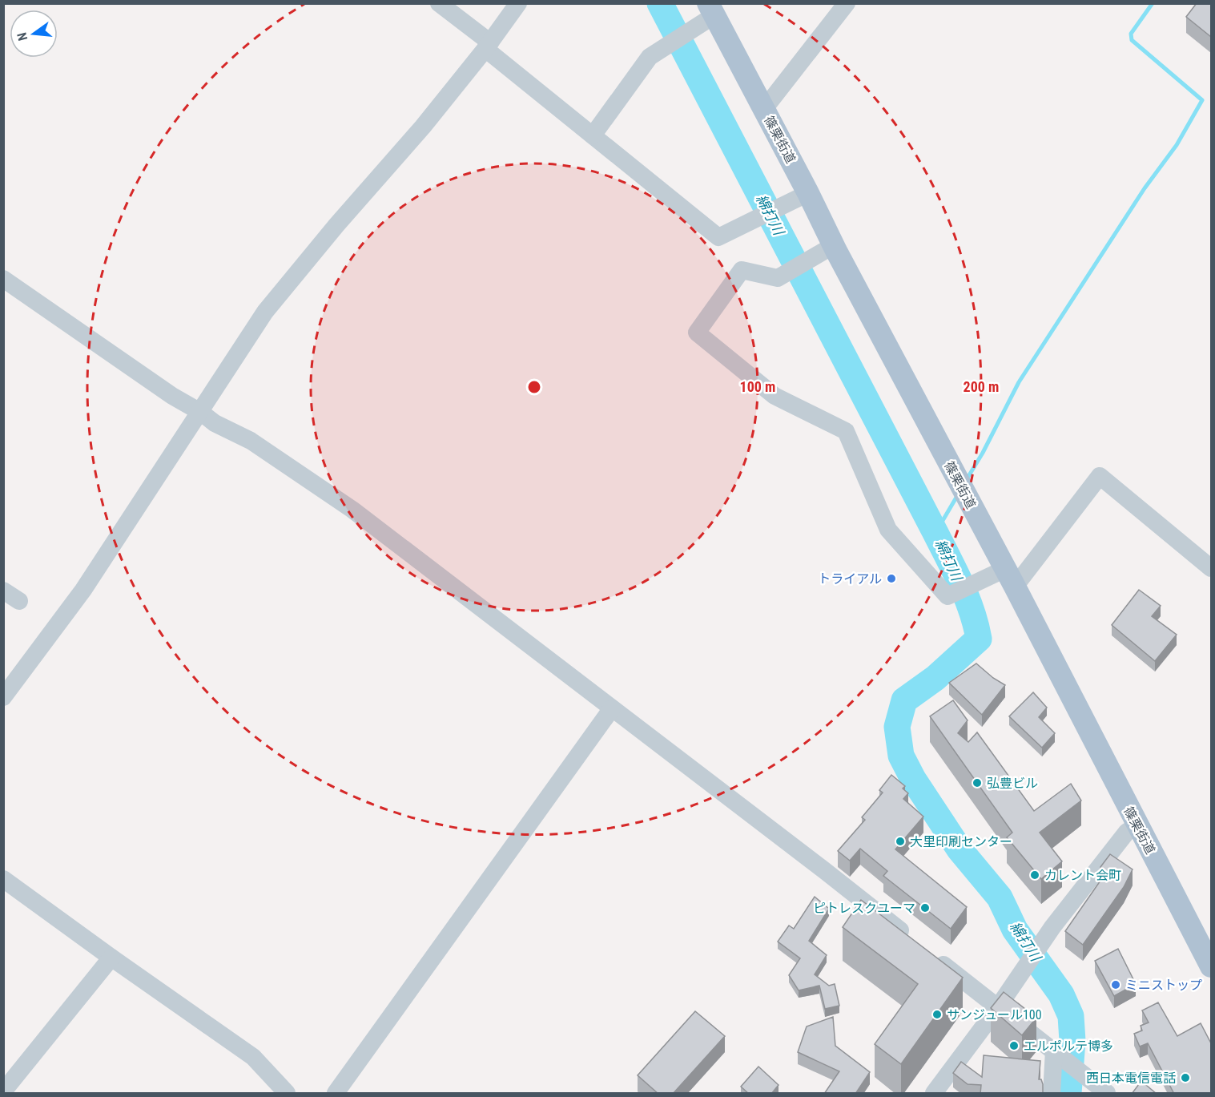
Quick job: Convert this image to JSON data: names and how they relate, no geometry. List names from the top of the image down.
{
  "streets": {
    "main road": ["篠栗街道"]
  },
  "water": ["綿打川"],
  "places": [
    "トライアル",
    "弘豊ビル",
    "大里印刷センター",
    "カレント会町",
    "ピトレスクユーマ",
    "ミニストップ",
    "サンジュール100",
    "エルポルテ博多",
    "西日本電信電話"
  ],
  "north": "left",
  "rings": ["100 m", "200 m"]
}
